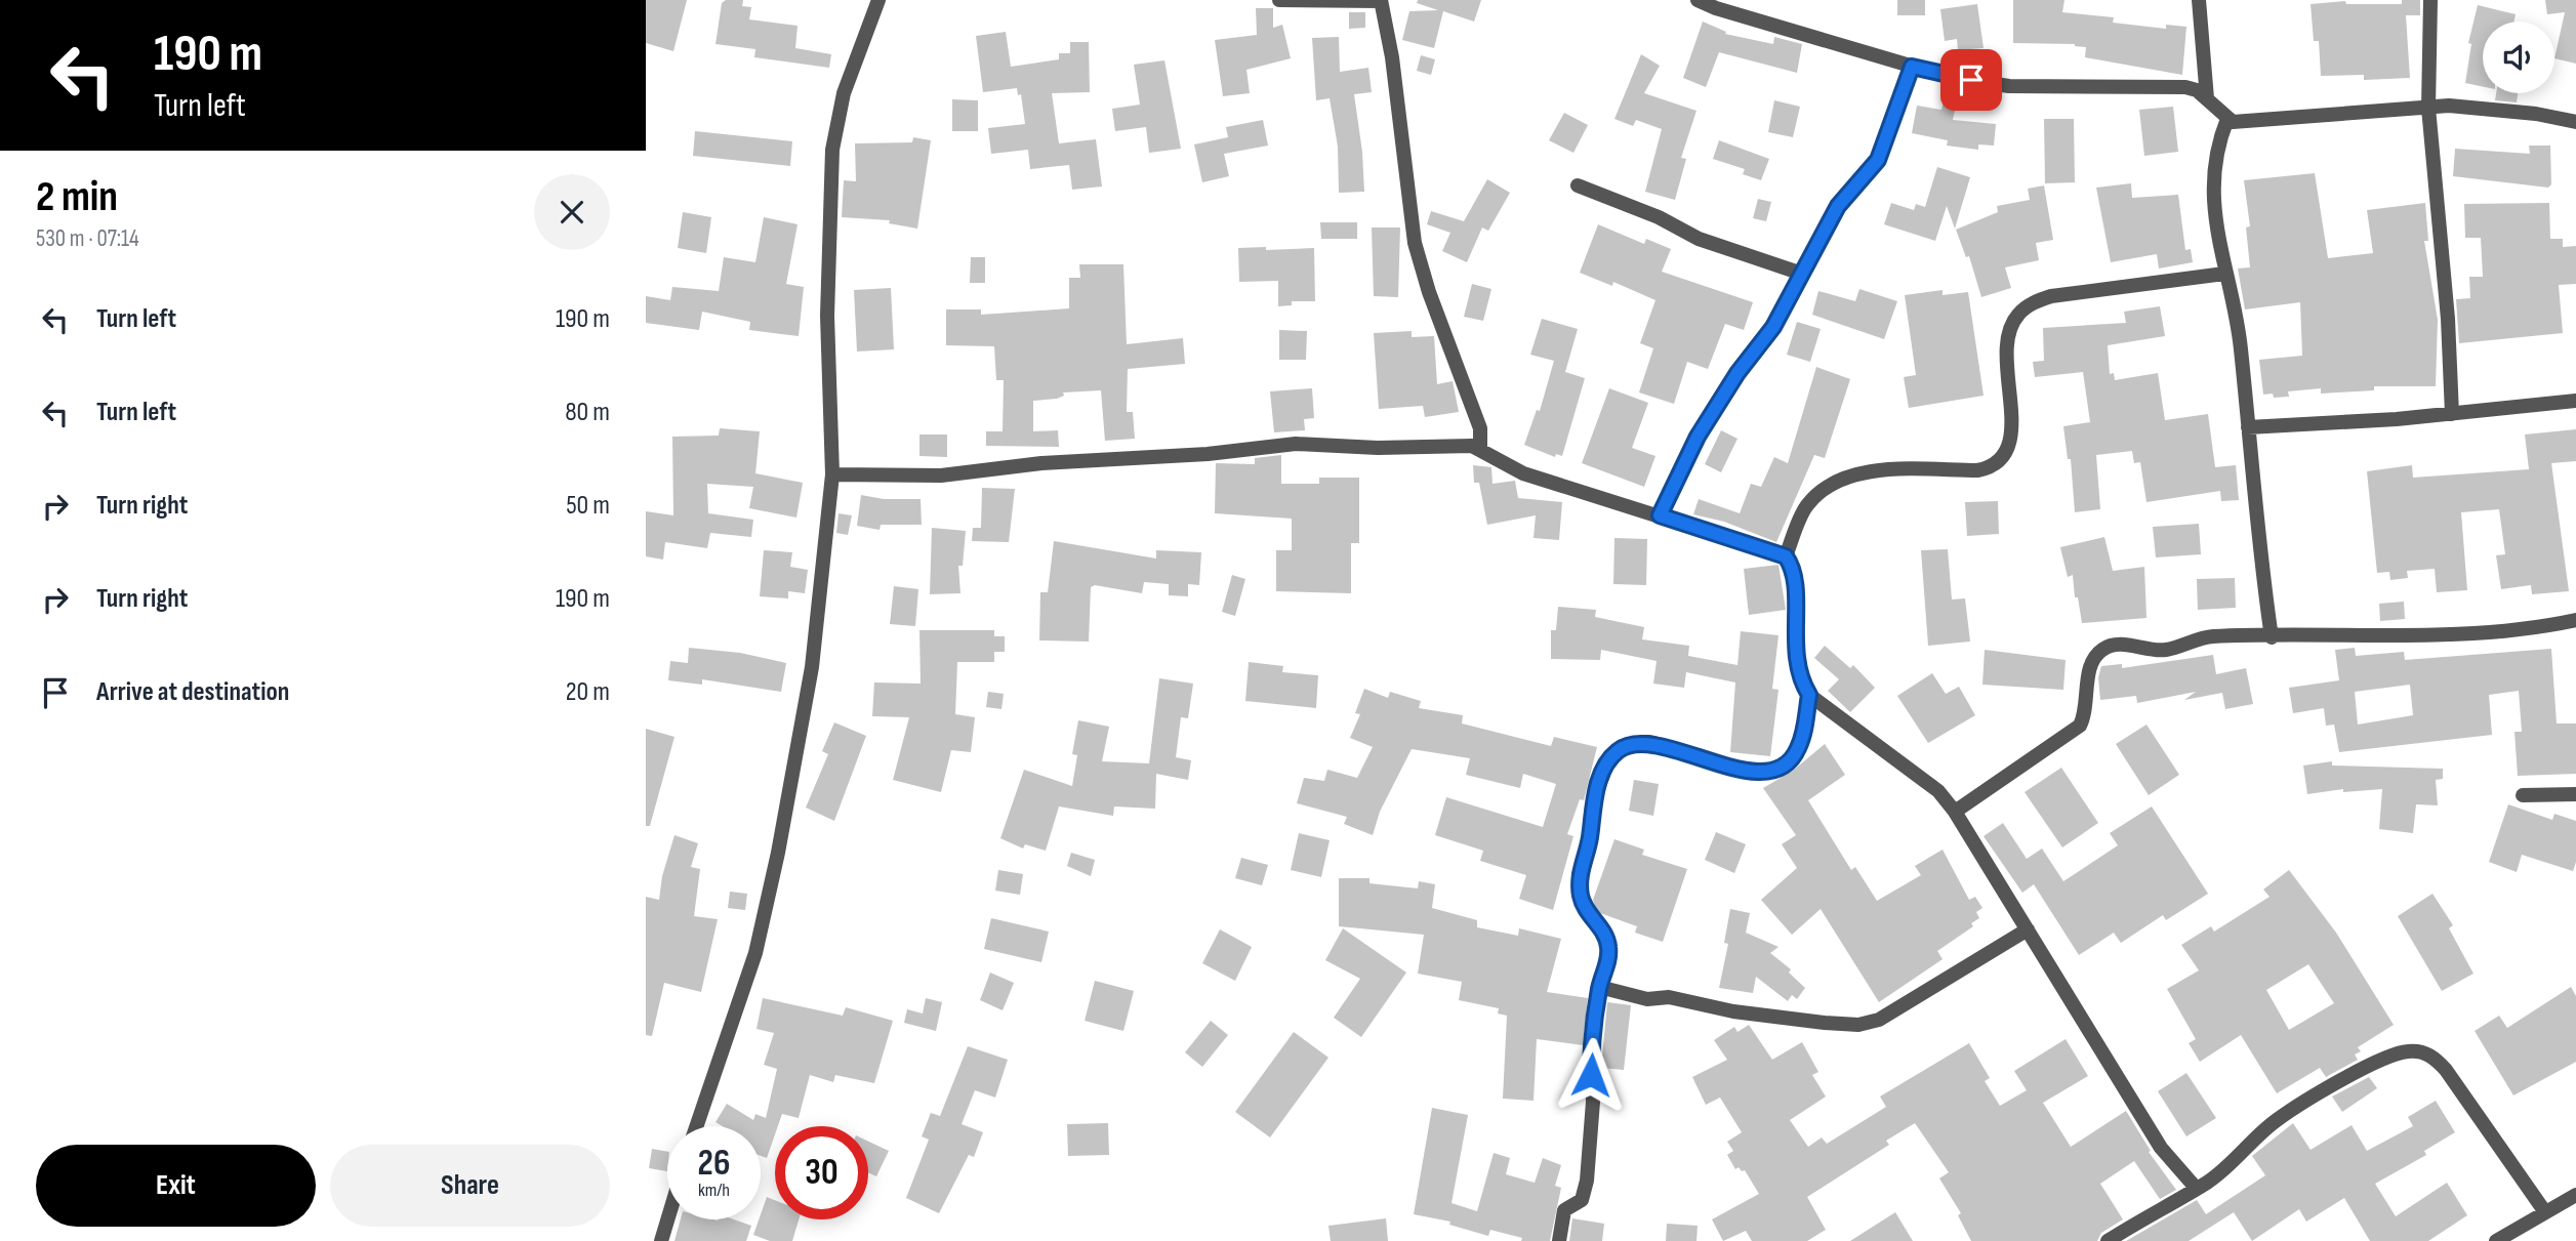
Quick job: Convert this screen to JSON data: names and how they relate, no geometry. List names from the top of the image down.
{
  "page": {
    "turn": ["190 m", "Turn left"],
    "heading": ["2 min", "530 m · 07:14"],
    "list": [
      {
        "name": "Turn left",
        "value": "190 m"
      },
      {
        "name": "Turn left",
        "value": "80 m"
      },
      {
        "name": "Turn right",
        "value": "50 m"
      },
      {
        "name": "Turn right",
        "value": "190 m"
      },
      {
        "name": "Arrive at destination",
        "value": "20 m"
      }
    ],
    "speed": "26 km/h",
    "limit": "30",
    "buttons": ["Exit", "Share"]
  }
}
